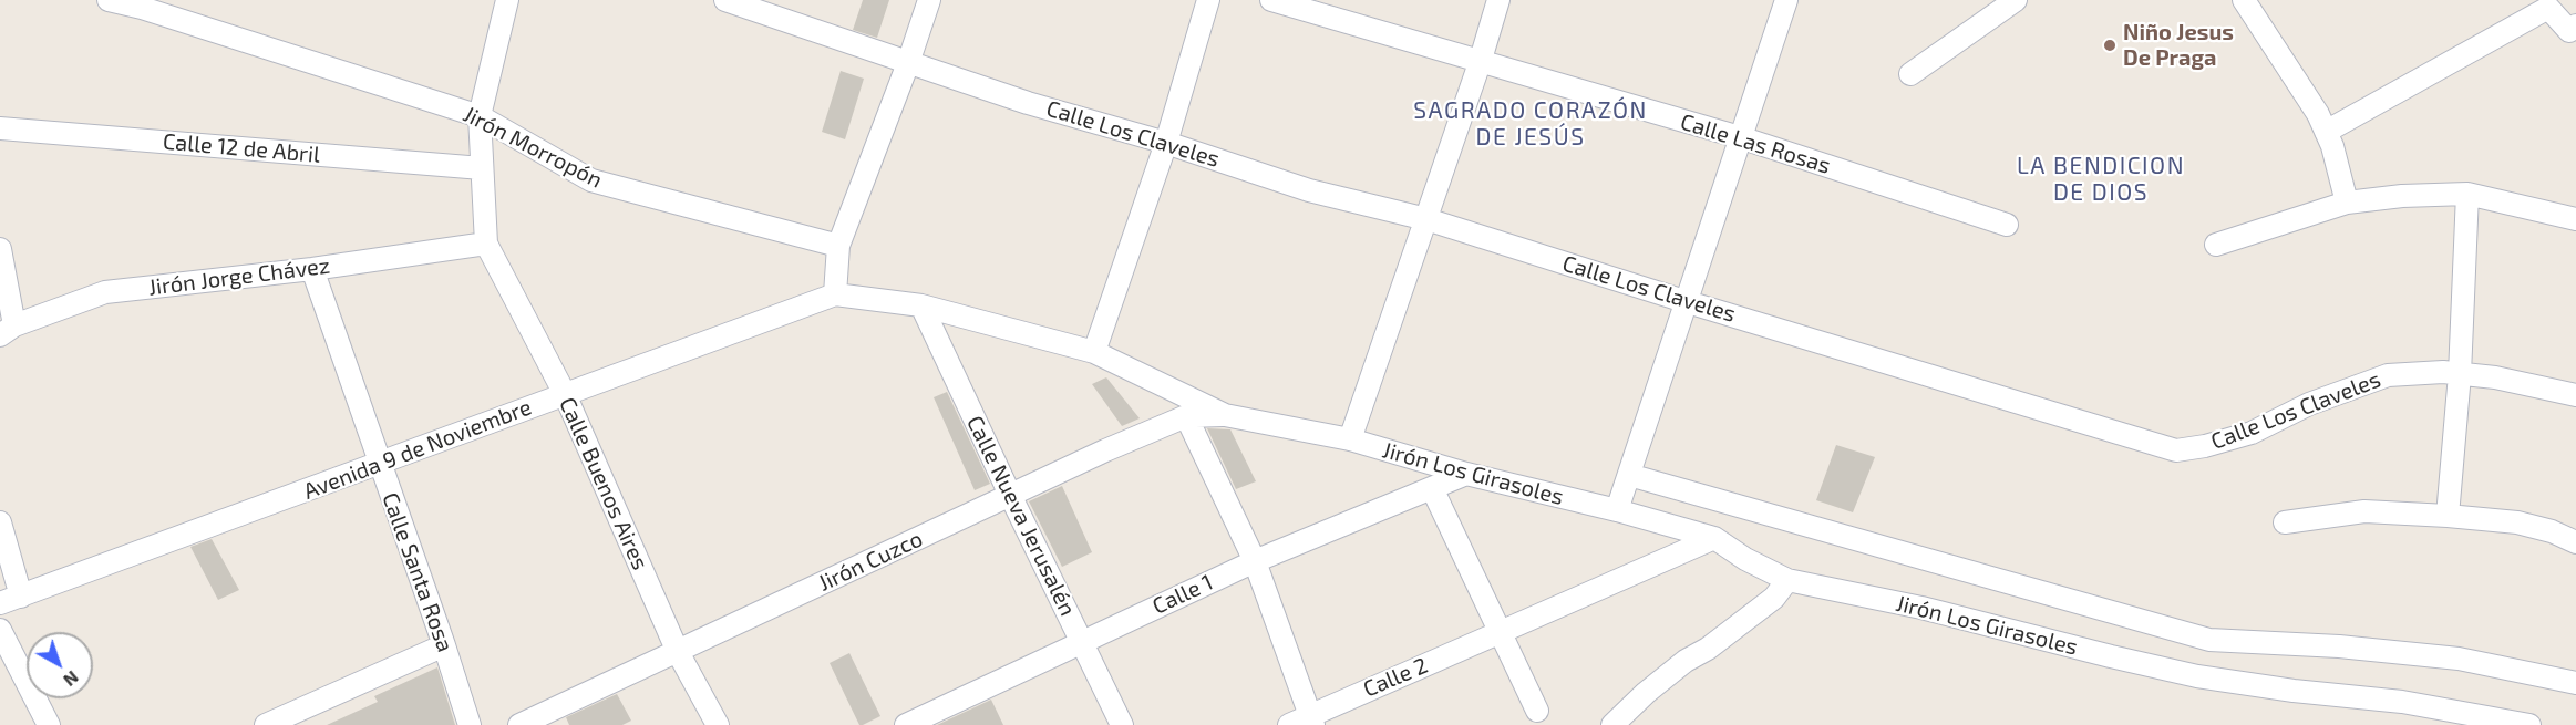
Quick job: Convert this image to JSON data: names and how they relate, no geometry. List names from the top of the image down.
{
  "streets": {
    "street": [
      "Calle Los Claveles",
      "Calle Las Rosas",
      "Jirón Morropón",
      "Calle 12 de Abril",
      "Jirón Jorge Chávez",
      "Avenida 9 de Noviembre",
      "Jirón Los Girasoles",
      "Calle Buenos Aires",
      "Calle Nueva Jerusalén",
      "Jirón Cuzco",
      "Calle Santa Rosa",
      "Calle 1",
      "Calle 2"
    ]
  },
  "crossings": [
    ["Jirón Jorge Chávez", "Calle Buenos Aires"],
    ["Jirón Jorge Chávez", "Calle Santa Rosa"],
    ["Avenida 9 de Noviembre", "Jirón Los Girasoles"],
    ["Avenida 9 de Noviembre", "Calle Buenos Aires"],
    ["Avenida 9 de Noviembre", "Calle Santa Rosa"],
    ["Jirón Los Girasoles", "Calle Nueva Jerusalén"],
    ["Jirón Los Girasoles", "Jirón Cuzco"],
    ["Jirón Los Girasoles", "Calle 1"],
    ["Jirón Los Girasoles", "Calle 2"],
    ["Calle Buenos Aires", "Jirón Cuzco"],
    ["Calle Nueva Jerusalén", "Jirón Cuzco"],
    ["Calle Nueva Jerusalén", "Calle 1"]
  ],
  "districts": ["SAGRADO CORAZÓN DE JESÚS", "LA BENDICION DE DIOS"],
  "places": ["Niño Jesus De Praga"],
  "north": "bottom right"
}
